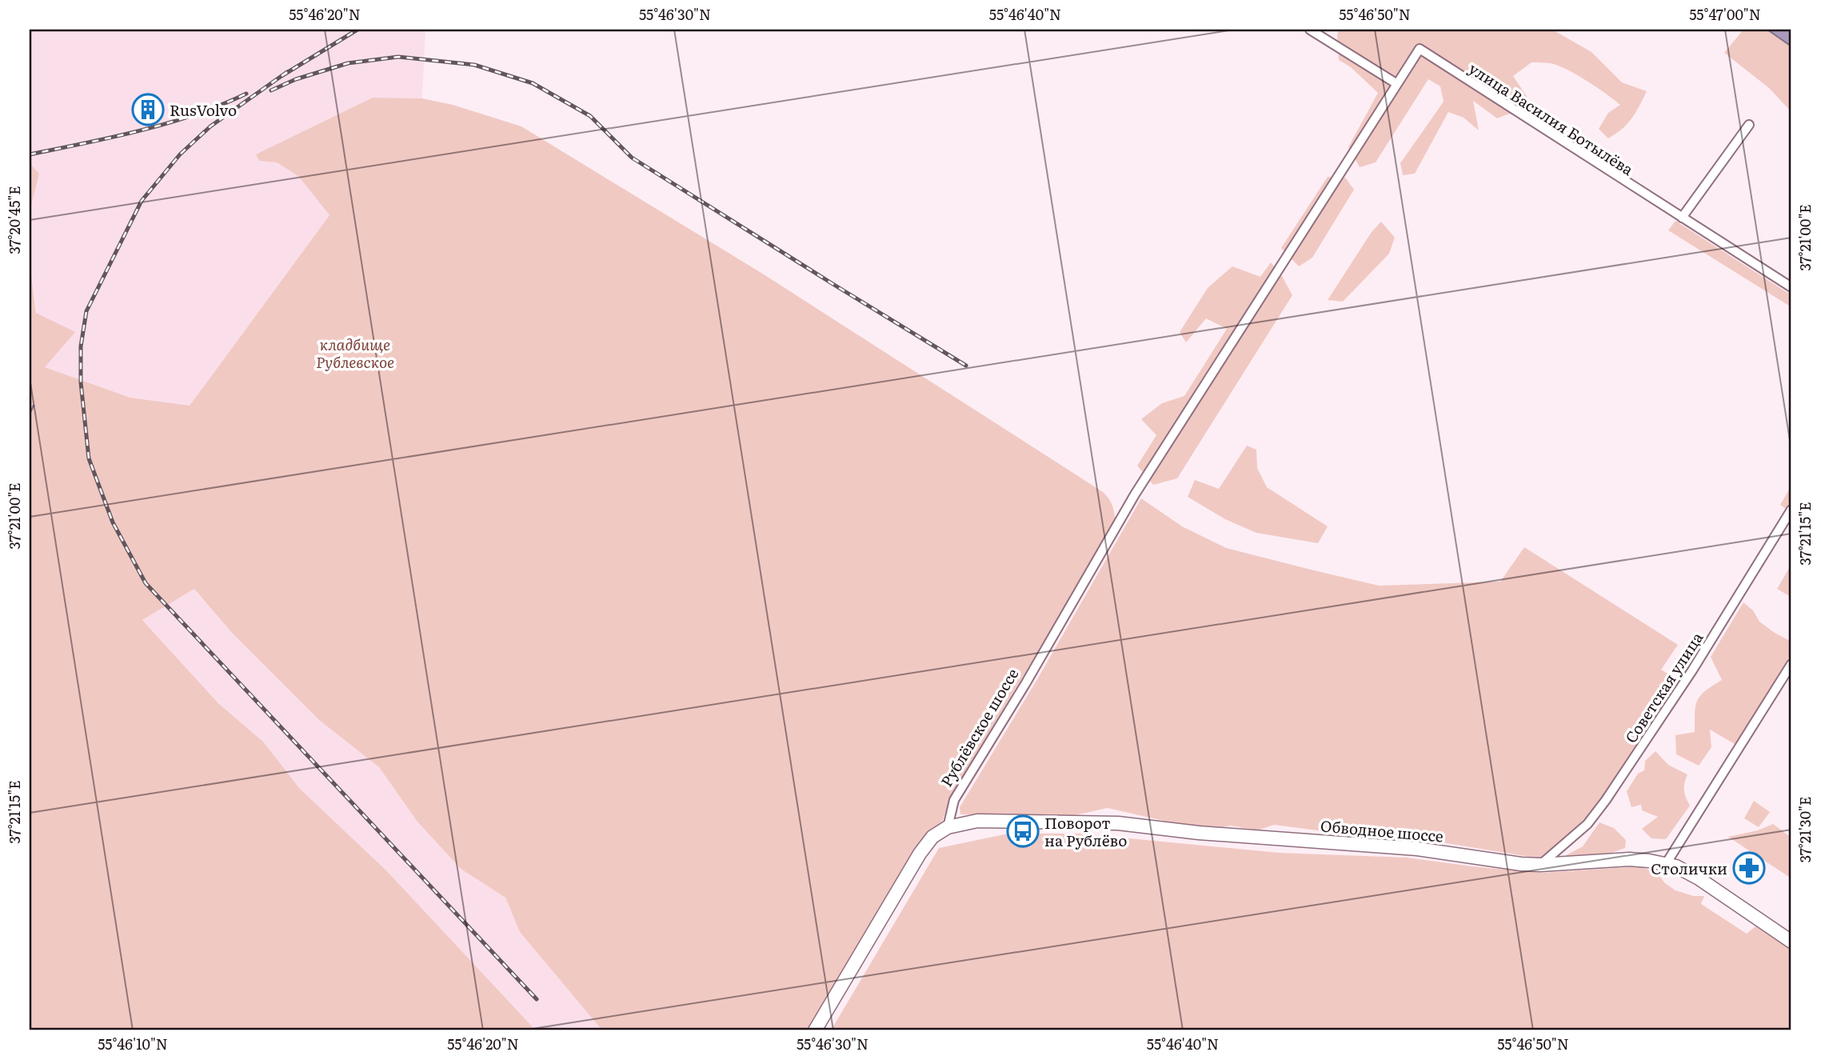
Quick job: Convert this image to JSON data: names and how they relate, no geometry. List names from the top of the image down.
{
  "streets": {
    "street": [
      "улица Василия Ботылёва",
      "Советская улица",
      "Рублёвское шоссе",
      "Обводное шоссе"
    ]
  },
  "crossings": [
    ["улица Василия Ботылёва", "Рублёвское шоссе"],
    ["Советская улица", "Обводное шоссе"],
    ["Рублёвское шоссе", "Обводное шоссе"]
  ],
  "parks": ["кладбище Рублевское"],
  "places": {
    "building": ["RusVolvo"],
    "bus stop": ["Поворот на Рублёво"],
    "pharmacy": ["Столички"]
  },
  "coordinates": [
    "55°46'20\"N",
    "55°46'30\"N",
    "55°46'40\"N",
    "55°46'50\"N",
    "55°47'00\"N",
    "37°20'45\"E",
    "37°21'00\"E",
    "37°21'15\"E",
    "37°21'30\"E",
    "55°46'10\"N"
  ]
}
